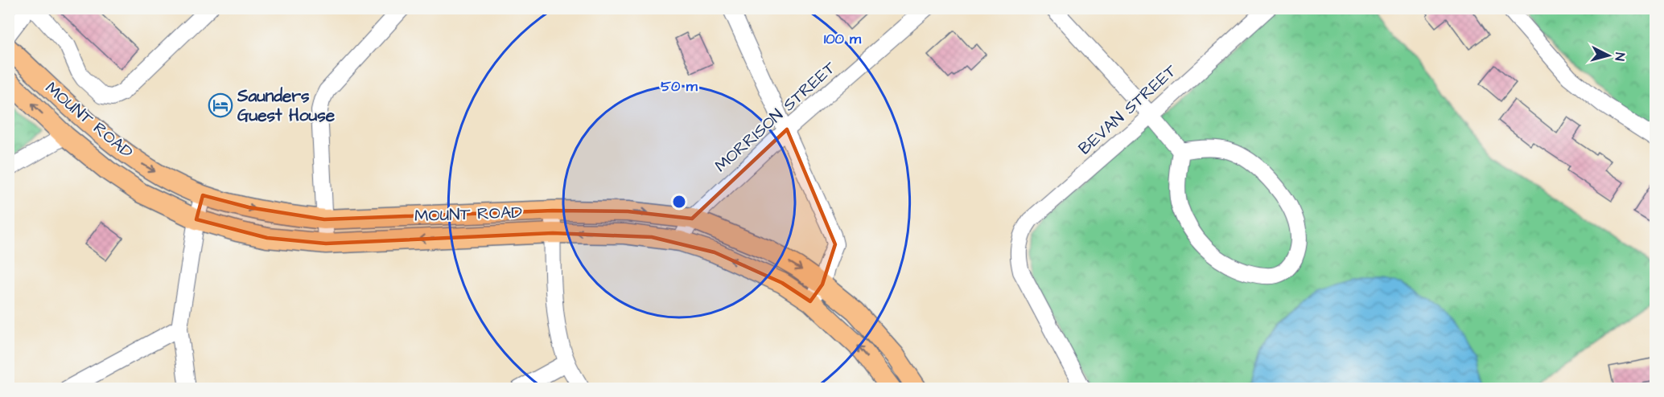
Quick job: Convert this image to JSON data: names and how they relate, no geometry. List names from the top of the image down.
{
  "streets": {
    "main road": ["MOUNT ROAD"],
    "street": ["BEVAN STREET", "MORRISON STREET"]
  },
  "crossings": [
    ["MORRISON STREET", "MOUNT ROAD"]
  ],
  "places": {
    "hotel": ["Saunders Guest House"]
  },
  "north": "right",
  "rings": ["100 m", "50 m"]
}
